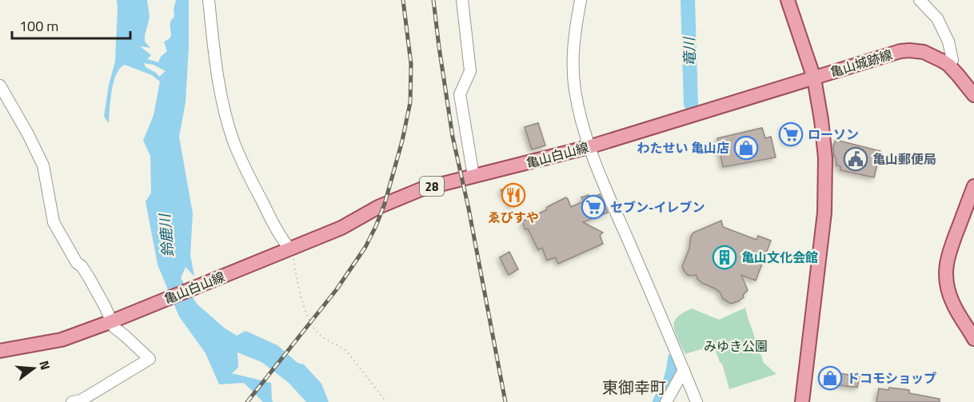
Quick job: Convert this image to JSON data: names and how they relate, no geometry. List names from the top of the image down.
{
  "streets": {
    "main road": ["亀山城跡線", "亀山白山線", "28"]
  },
  "crossings": [
    ["亀山城跡線", "亀山白山線"]
  ],
  "districts": ["東御幸町"],
  "water": ["竜川", "鈴鹿川"],
  "parks": ["みゆき公園"],
  "places": {
    "supermarket": ["ローソン", "セブン-イレブン"],
    "shop": ["わたせい 亀山店", "ドコモショップ"],
    "public building": ["亀山郵便局"],
    "restaurant": ["ゑびすや"],
    "building": ["亀山文化会館"]
  },
  "scale_bar": "100 m",
  "north": "right"
}
